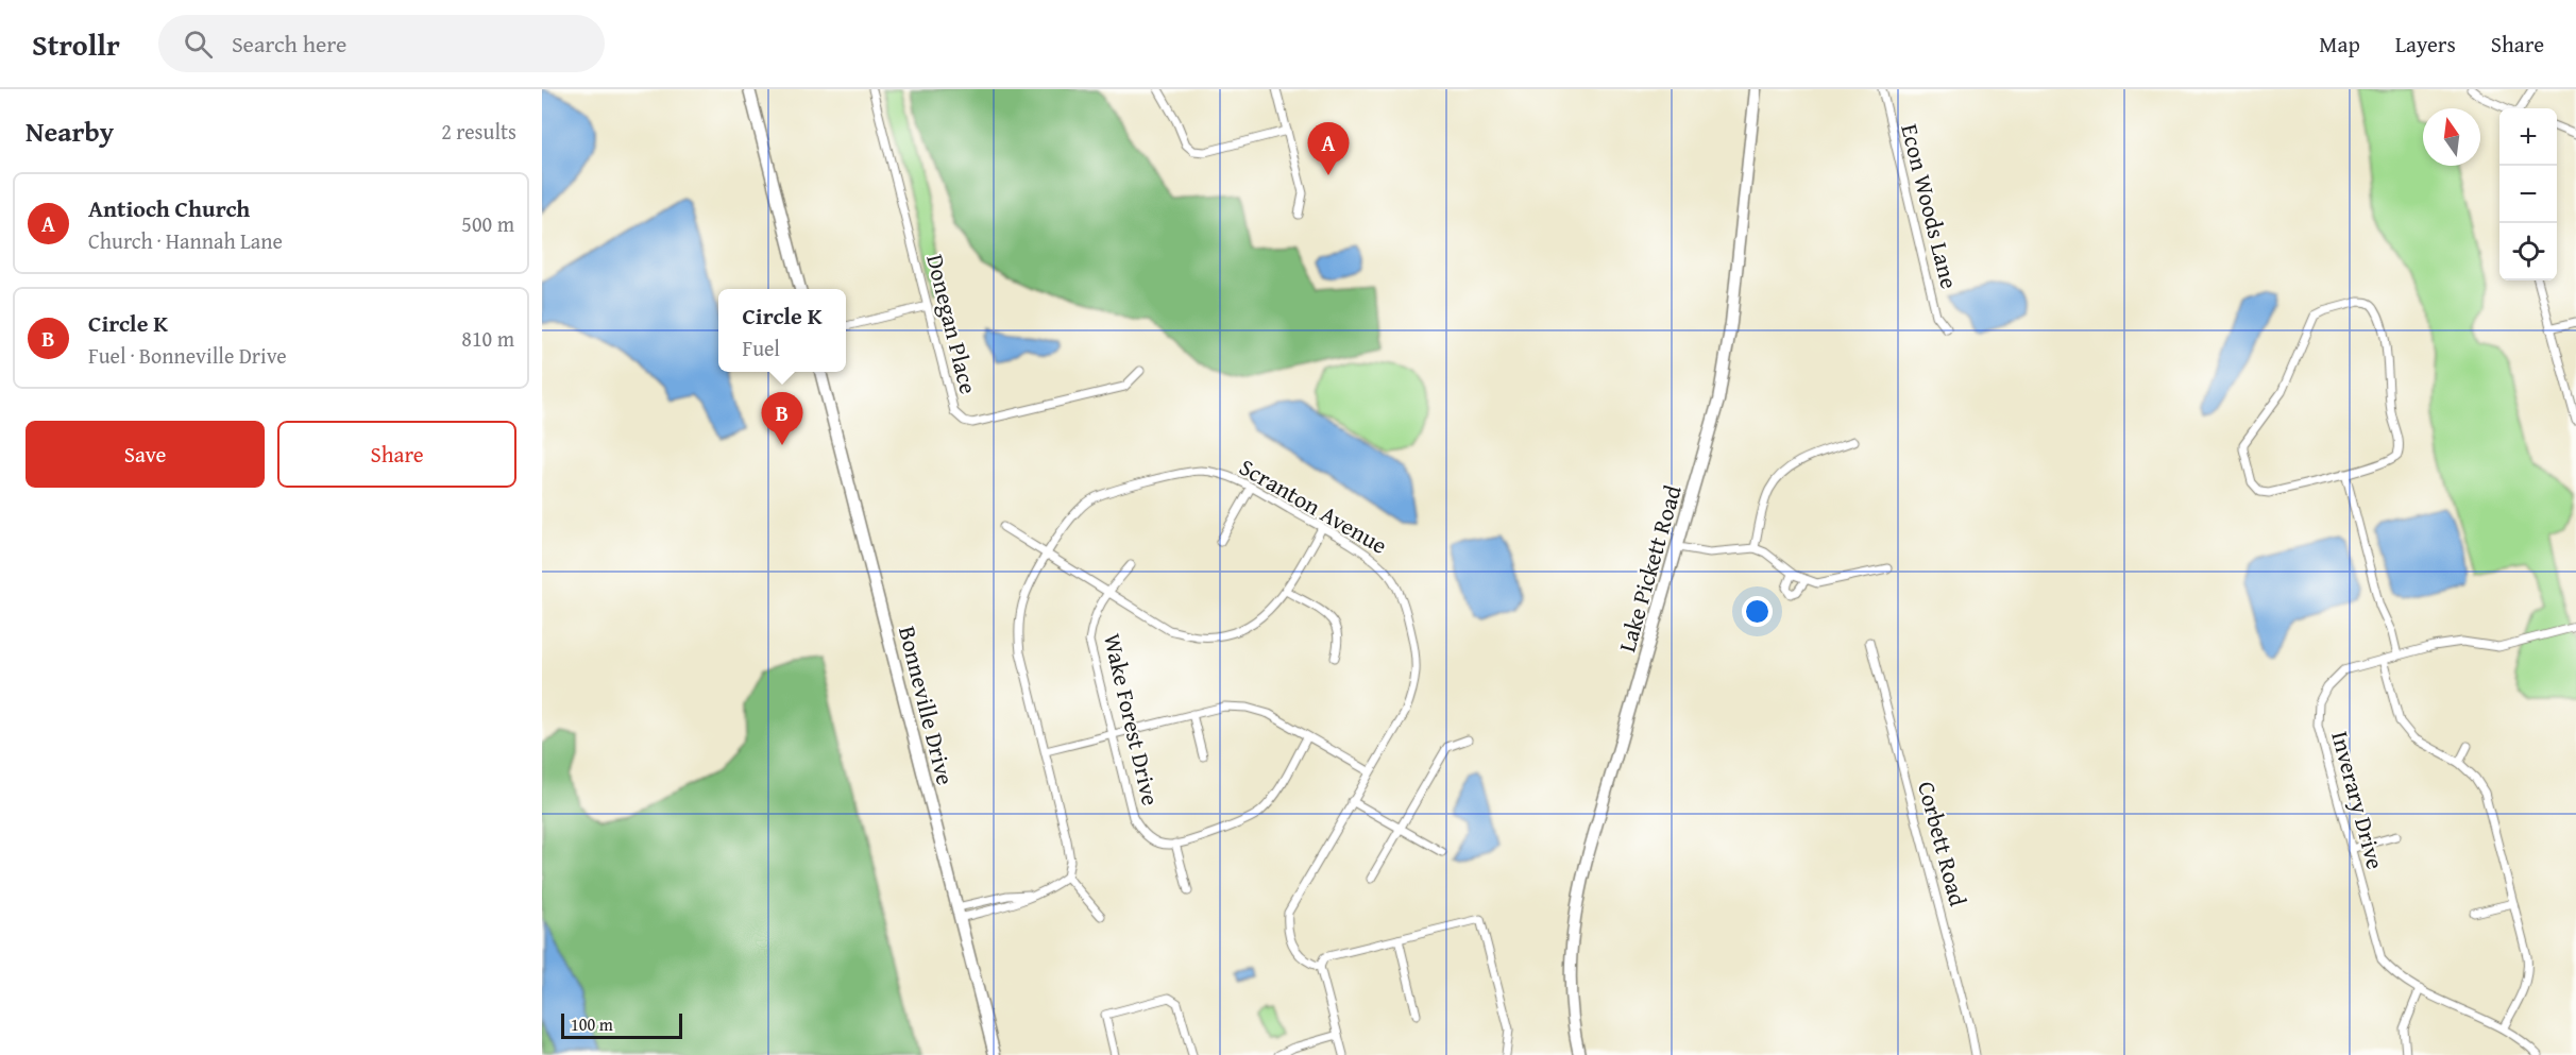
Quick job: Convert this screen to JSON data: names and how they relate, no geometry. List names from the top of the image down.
{
  "streets": {
    "main road": ["Lake Pickett Road", "Bonneville Drive"],
    "street": [
      "Econ Woods Lane",
      "Donegan Place",
      "Scranton Avenue",
      "Wake Forest Drive",
      "Inverary Drive",
      "Corbett Road"
    ]
  },
  "scale_bar": "100 m",
  "north": "top",
  "page": {
    "header": "Strollr",
    "search": "Search here",
    "nav": ["Map", "Layers", "Share"],
    "heading": ["Nearby", "2 results"],
    "map_buttons": ["+", "−"],
    "pins": ["A", "B"],
    "list": [
      {
        "mark": "A",
        "name": "Antioch Church",
        "note": "Church · Hannah Lane",
        "value": "500 m"
      },
      {
        "mark": "B",
        "name": "Circle K",
        "note": "Fuel · Bonneville Drive",
        "value": "810 m"
      }
    ],
    "popup": ["Circle K", "Fuel"],
    "buttons": ["Save", "Share"],
    "scale": "100 m"
  }
}
